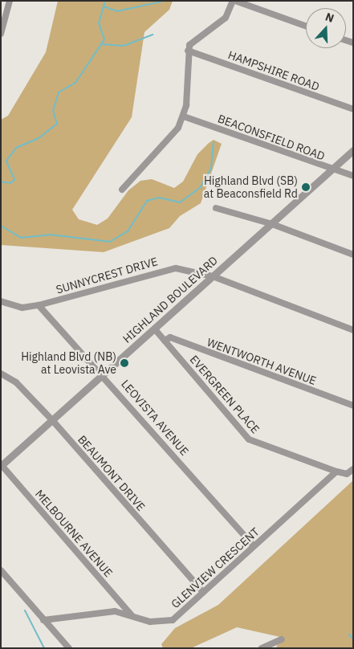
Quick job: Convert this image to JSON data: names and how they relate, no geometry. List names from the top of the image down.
{
  "streets": {
    "street": [
      "HAMPSHIRE ROAD",
      "BEACONSFIELD ROAD",
      "SUNNYCREST DRIVE",
      "HIGHLAND BOULEVARD",
      "WENTWORTH AVENUE",
      "EVERGREEN PLACE",
      "LEOVISTA AVENUE",
      "BEAUMONT DRIVE",
      "MELBOURNE AVENUE",
      "GLENVIEW CRESCENT"
    ]
  },
  "crossings": [
    ["BEACONSFIELD ROAD", "HIGHLAND BOULEVARD"],
    ["SUNNYCREST DRIVE", "HIGHLAND BOULEVARD"],
    ["SUNNYCREST DRIVE", "LEOVISTA AVENUE"],
    ["HIGHLAND BOULEVARD", "EVERGREEN PLACE"],
    ["HIGHLAND BOULEVARD", "LEOVISTA AVENUE"],
    ["HIGHLAND BOULEVARD", "BEAUMONT DRIVE"],
    ["HIGHLAND BOULEVARD", "MELBOURNE AVENUE"],
    ["WENTWORTH AVENUE", "EVERGREEN PLACE"],
    ["EVERGREEN PLACE", "GLENVIEW CRESCENT"],
    ["LEOVISTA AVENUE", "GLENVIEW CRESCENT"],
    ["BEAUMONT DRIVE", "GLENVIEW CRESCENT"],
    ["MELBOURNE AVENUE", "GLENVIEW CRESCENT"]
  ],
  "places": ["Highland Blvd (SB) at Beaconsfield Rd", "Highland Blvd (NB) at Leovista Ave"],
  "north": "top"
}
